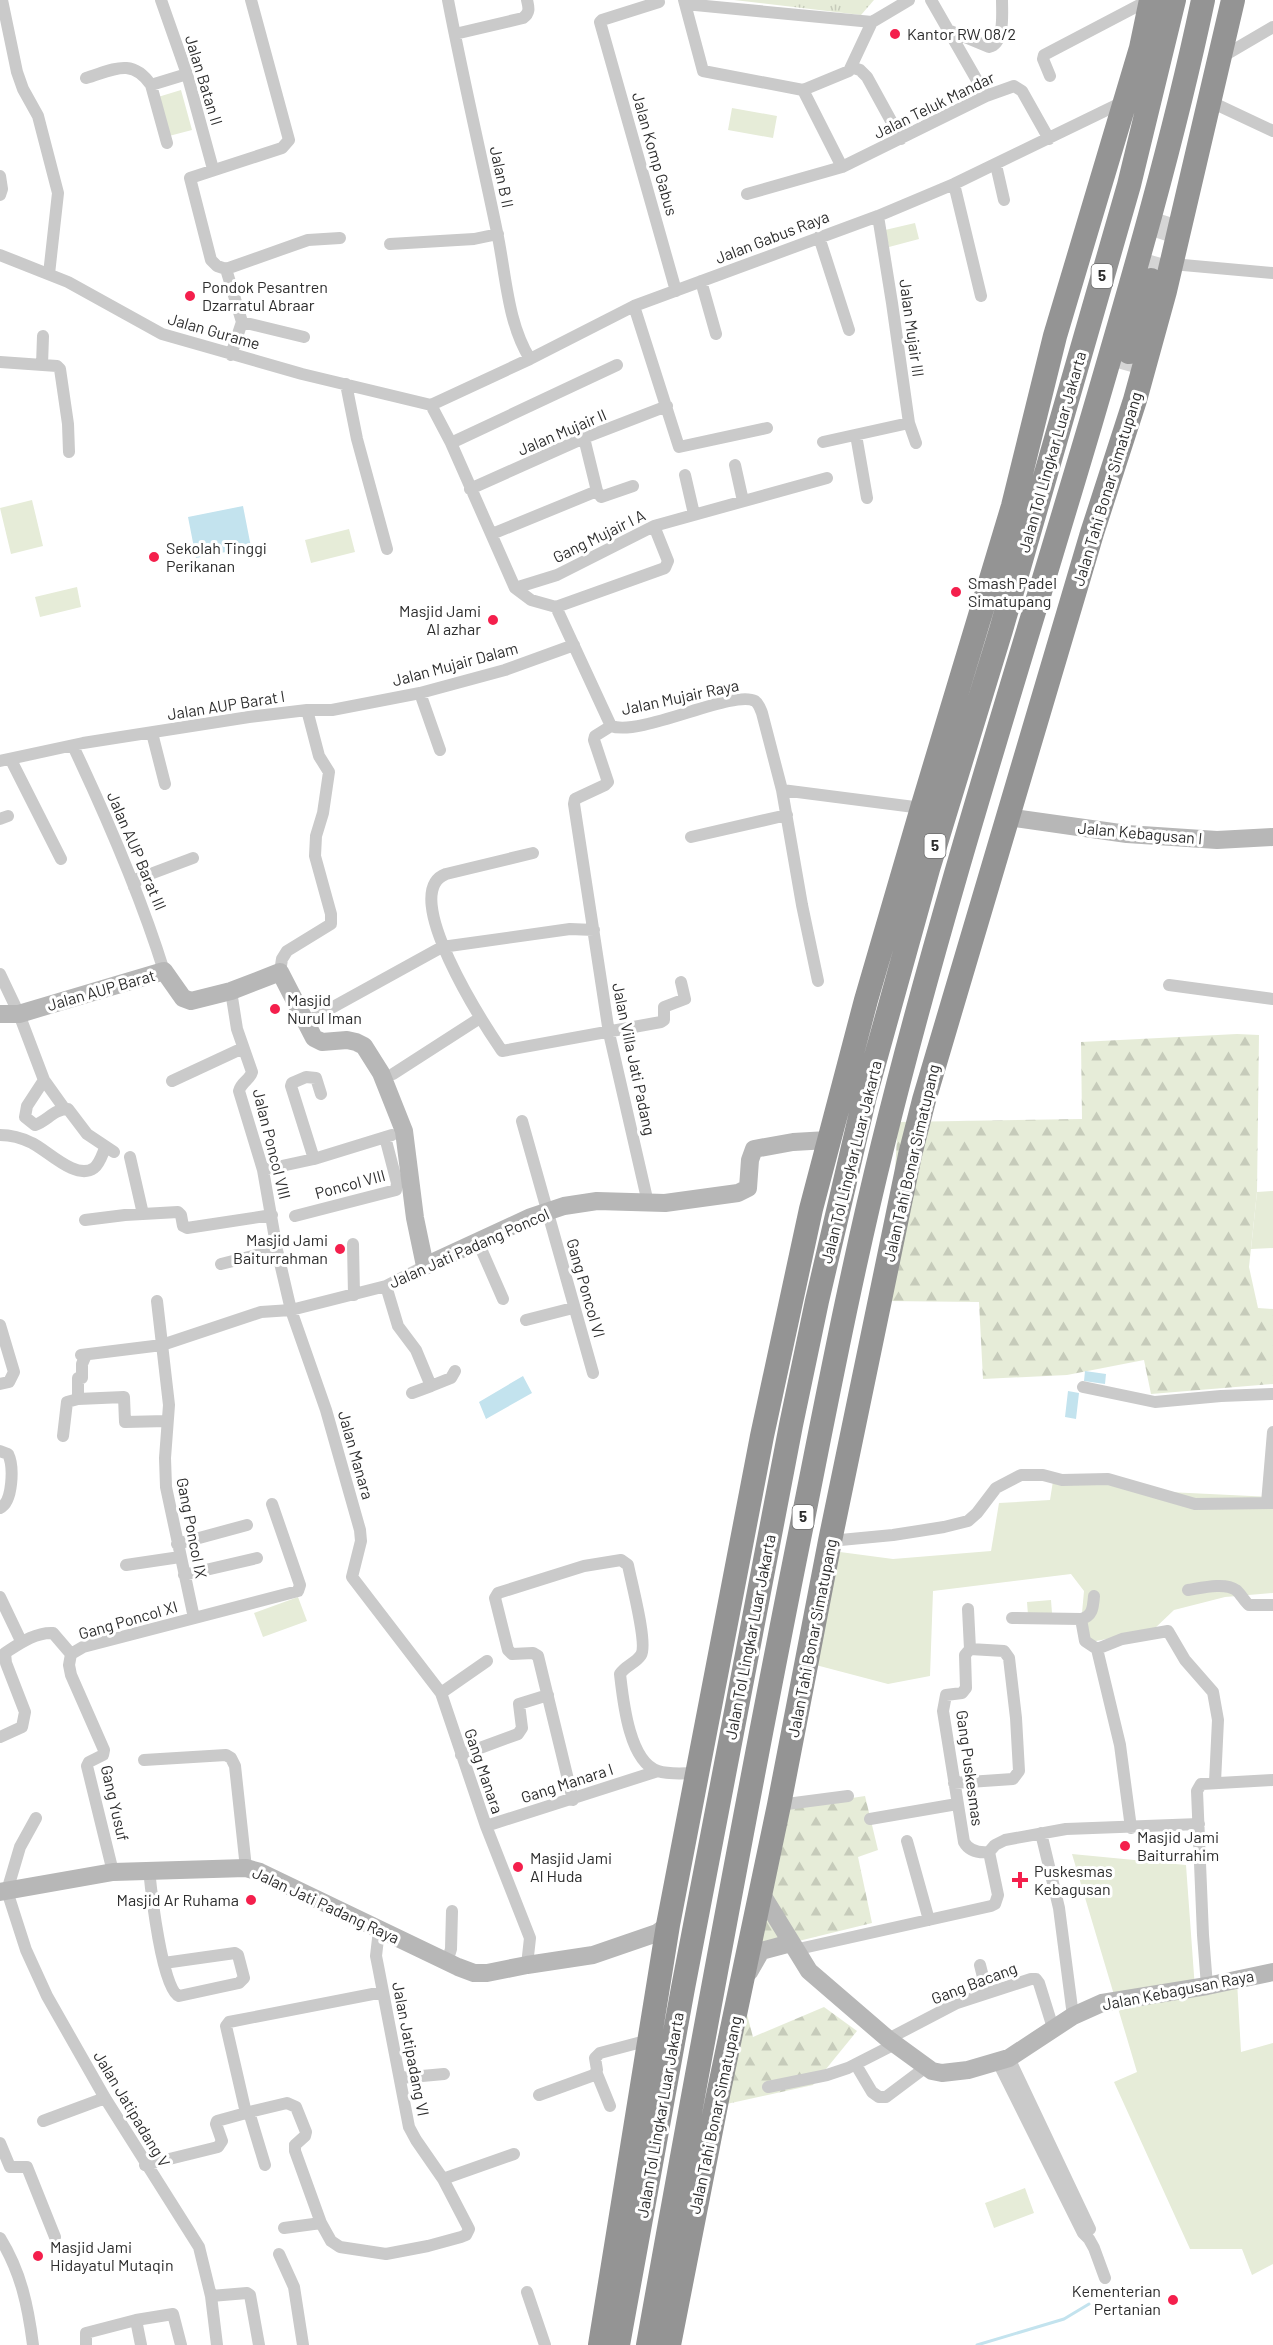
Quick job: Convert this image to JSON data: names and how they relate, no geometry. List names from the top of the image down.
{
  "streets": {
    "highway": ["5", "Jalan Tol Lingkar Luar Jakarta", "Jalan Tahi Bonar Simatupang"],
    "street": [
      "Jalan Batan II",
      "Jalan Teluk Mandar",
      "Jalan Komp Gabus",
      "Jalan B II",
      "Jalan Gabus Raya",
      "Jalan Mujair III",
      "Jalan Gurame",
      "Jalan Mujair II",
      "Gang Mujair I A",
      "Jalan Mujair Dalam",
      "Jalan Mujair Raya",
      "Jalan AUP Barat I",
      "Jalan Kebagusan I",
      "Jalan AUP Barat III",
      "Jalan AUP Barat",
      "Jalan Villa Jati Padang",
      "Jalan Poncol VIII",
      "Poncol VIII",
      "Jalan Jati Padang Poncol",
      "Gang Poncol VI",
      "Jalan Manara",
      "Gang Poncol IX",
      "Gang Poncol XI",
      "Gang Puskesmas",
      "Gang Manara",
      "Gang Manara I",
      "Gang Yusuf",
      "Jalan Jati Padang Raya",
      "Gang Bacang",
      "Jalan Kebagusan Raya",
      "Jalan Jatipadang VI",
      "Jalan Jatipadang V"
    ]
  },
  "crossings": [
    ["Jalan Teluk Mandar", "Jalan Gabus Raya"],
    ["Jalan Komp Gabus", "Jalan Gabus Raya"],
    ["Jalan B II", "Jalan Gabus Raya"],
    ["Jalan Gabus Raya", "Jalan Mujair III"],
    ["Jalan Gabus Raya", "Jalan Gurame"],
    ["Jalan Tahi Bonar Simatupang", "Jalan Kebagusan I"],
    ["Jalan Tahi Bonar Simatupang", "Jalan Kebagusan Raya"],
    ["Jalan Mujair Dalam", "Jalan Mujair Raya"],
    ["Jalan Mujair Dalam", "Jalan AUP Barat I"],
    ["Jalan Mujair Raya", "Jalan Villa Jati Padang"],
    ["Jalan AUP Barat I", "Jalan AUP Barat III"],
    ["Jalan AUP Barat I", "Jalan AUP Barat"],
    ["Jalan AUP Barat III", "Jalan AUP Barat"],
    ["Jalan AUP Barat", "Jalan Poncol VIII"],
    ["Jalan Villa Jati Padang", "Jalan Jati Padang Poncol"],
    ["Jalan Poncol VIII", "Jalan Jati Padang Poncol"],
    ["Jalan Poncol VIII", "Jalan Manara"],
    ["Jalan Jati Padang Poncol", "Gang Poncol VI"],
    ["Jalan Jati Padang Poncol", "Jalan Manara"],
    ["Jalan Jati Padang Poncol", "Gang Poncol IX"],
    ["Jalan Manara", "Gang Manara"],
    ["Gang Poncol IX", "Gang Poncol XI"],
    ["Gang Poncol XI", "Gang Yusuf"],
    ["Gang Manara", "Gang Manara I"],
    ["Gang Manara", "Jalan Jati Padang Raya"],
    ["Gang Yusuf", "Jalan Jati Padang Raya"],
    ["Jalan Jati Padang Raya", "Jalan Jatipadang VI"],
    ["Jalan Jati Padang Raya", "Jalan Jatipadang V"],
    ["Gang Bacang", "Jalan Kebagusan Raya"]
  ],
  "places": {
    "other": [
      "Kantor RW 08/2",
      "Pondok Pesantren Dzarratul Abraar",
      "Sekolah Tinggi Perikanan",
      "Smash Padel Simatupang",
      "Masjid Jami Al azhar",
      "Masjid Nurul Iman",
      "Masjid Jami Baiturrahman",
      "Masjid Jami Baiturrahim",
      "Masjid Jami Al Huda",
      "Masjid Ar Ruhama",
      "Masjid Jami Hidayatul Mutaqin",
      "Kementerian Pertanian"
    ],
    "health": ["Puskesmas Kebagusan"]
  }
}
